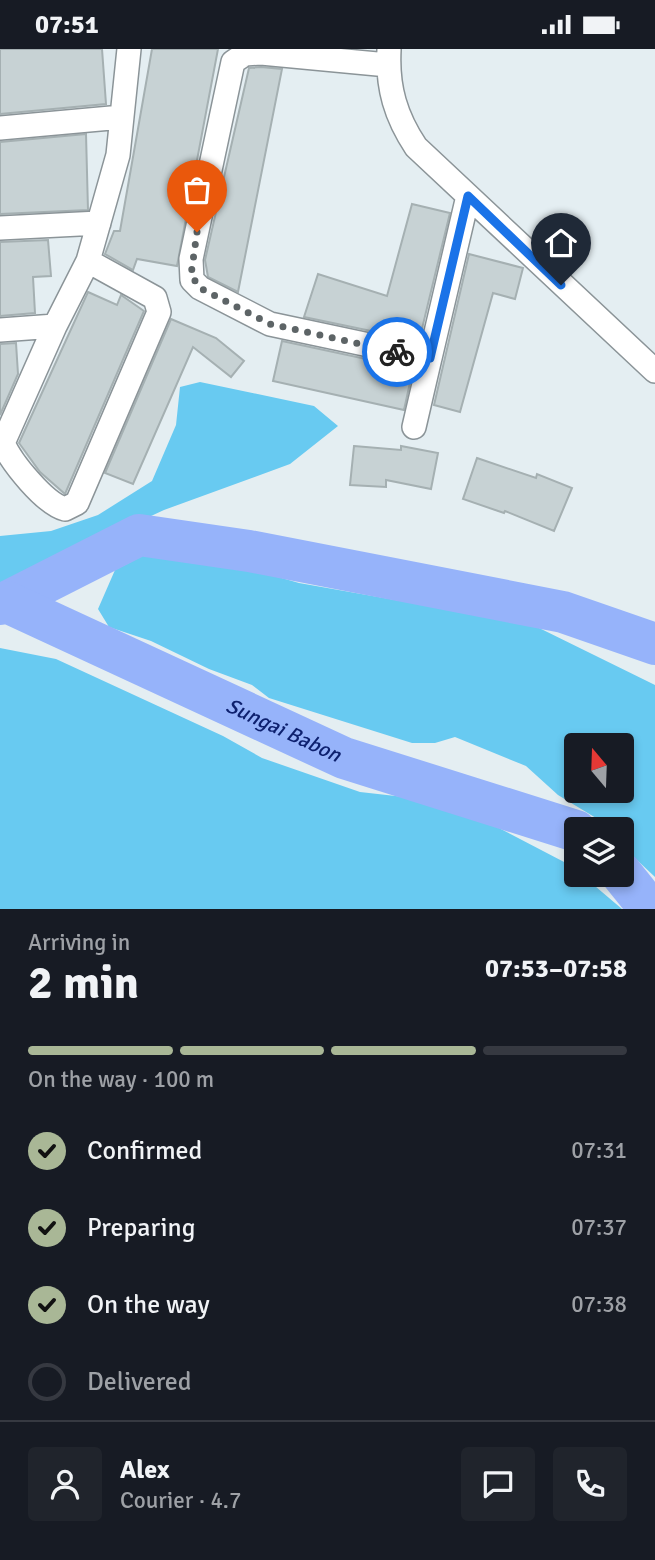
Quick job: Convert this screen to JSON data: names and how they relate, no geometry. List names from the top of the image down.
{
  "water": ["Sungai Babon"],
  "north": "top",
  "page": {
    "status": "07:51",
    "heading": ["2 min", "Arriving in", "07:53–07:58"],
    "panel": ["Alex", "Courier · 4.7"],
    "bar": "On the way · 100 m",
    "list": [
      ["Confirmed", "07:31"],
      ["Preparing", "07:37"],
      ["On the way", "07:38"],
      "Delivered"
    ]
  }
}
